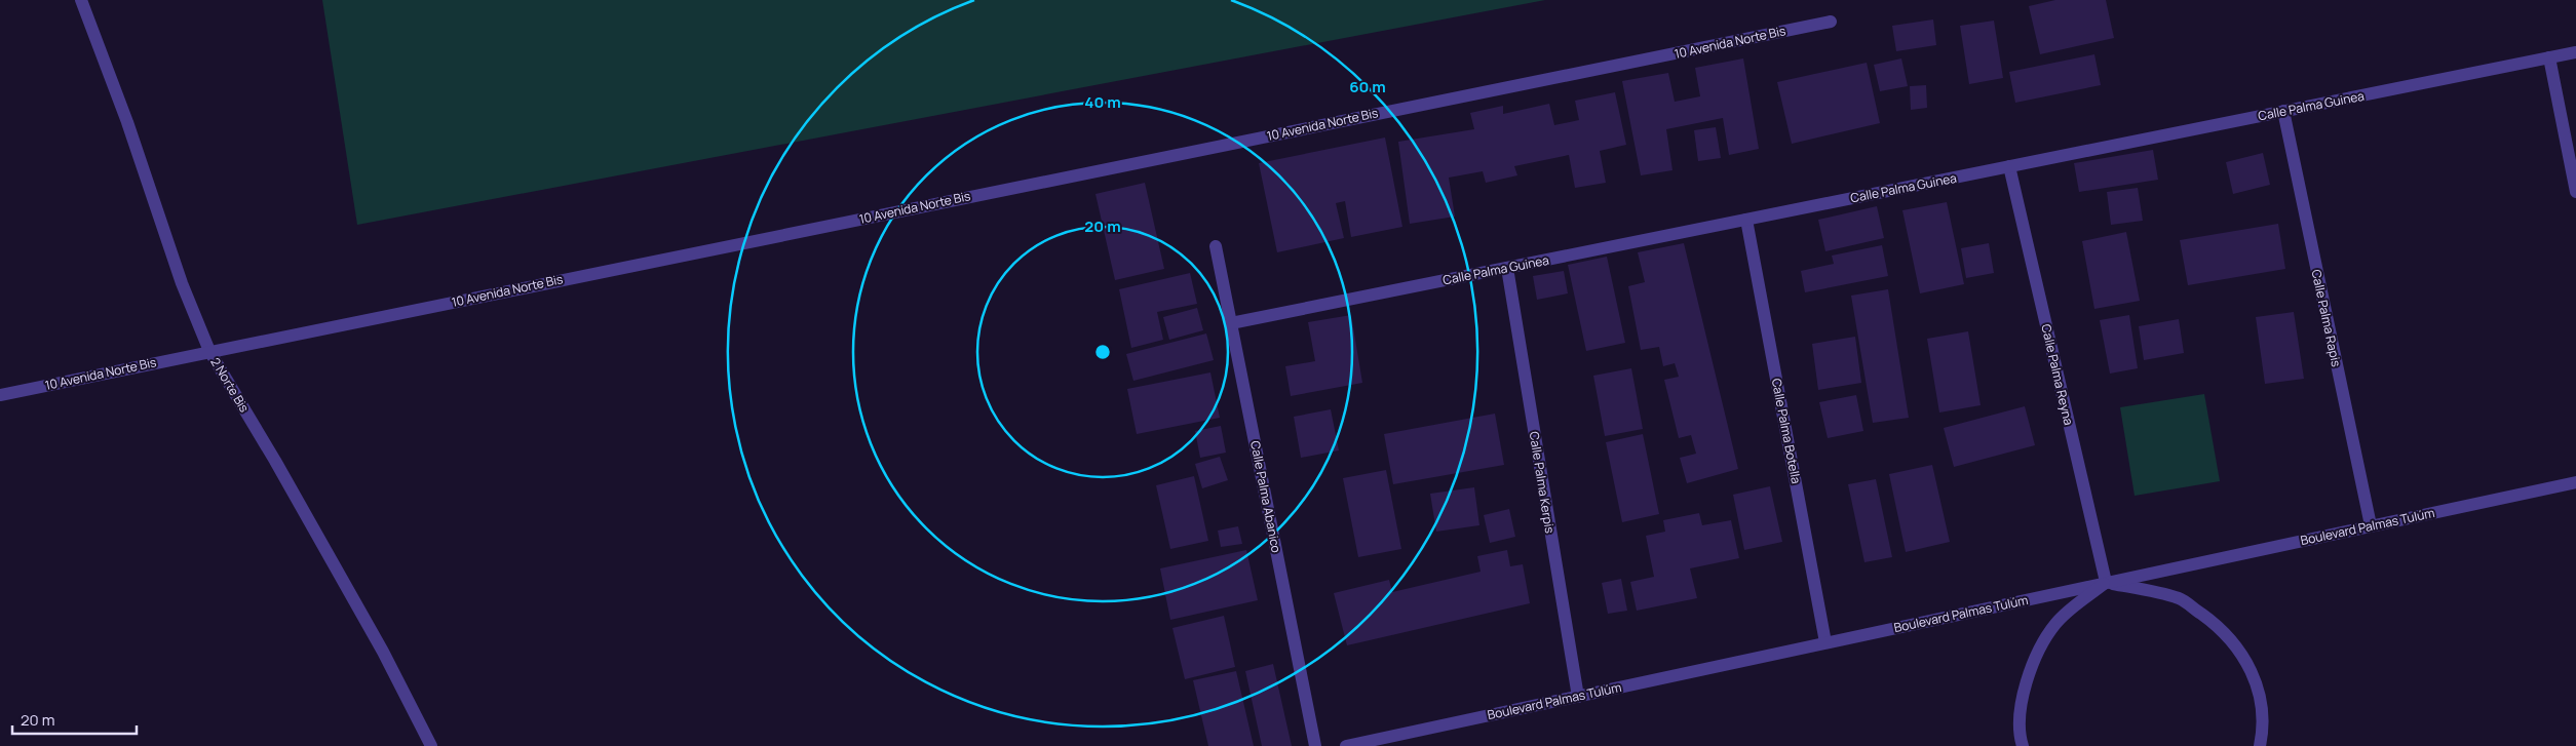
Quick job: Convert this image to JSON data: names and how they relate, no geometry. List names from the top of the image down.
{
  "streets": {
    "street": [
      "10 Avenida Norte Bis",
      "Calle Palma Guinea",
      "Calle Palma Rapis",
      "Calle Palma Reyna",
      "2 Norte Bis",
      "Calle Palma Botella",
      "Calle Palma Kerpis",
      "Calle Palma Abanico",
      "Boulevard Palmas Tulúm"
    ]
  },
  "crossings": [
    ["10 Avenida Norte Bis", "2 Norte Bis"],
    ["Calle Palma Guinea", "Calle Palma Rapis"],
    ["Calle Palma Guinea", "Calle Palma Reyna"],
    ["Calle Palma Guinea", "Calle Palma Botella"],
    ["Calle Palma Guinea", "Calle Palma Kerpis"],
    ["Calle Palma Guinea", "Calle Palma Abanico"],
    ["Calle Palma Rapis", "Boulevard Palmas Tulúm"],
    ["Calle Palma Reyna", "Boulevard Palmas Tulúm"],
    ["Calle Palma Botella", "Boulevard Palmas Tulúm"],
    ["Calle Palma Kerpis", "Boulevard Palmas Tulúm"]
  ],
  "scale_bar": "20 m",
  "rings": ["60 m", "40 m", "20 m"]
}
